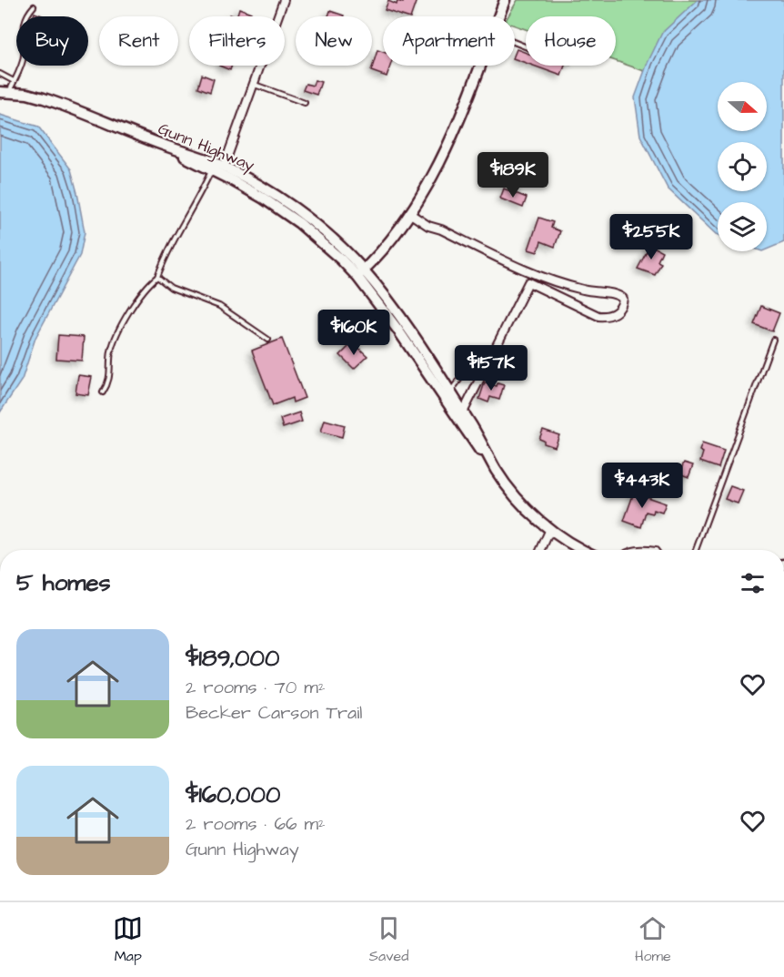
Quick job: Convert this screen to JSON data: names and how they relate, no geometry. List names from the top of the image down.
{
  "streets": {
    "main road": ["Gunn Highway"]
  },
  "north": "right",
  "page": {
    "chip": [
      "Buy",
      "Rent",
      "Filters",
      "New",
      "Apartment",
      "House"
    ],
    "price": [
      "$189K",
      "$255K",
      "$160K",
      "$157K",
      "$443K"
    ],
    "heading": "5 homes",
    "list": [
      {
        "name": "$189,000",
        "note": "2 rooms · 70 m² · Becker Carson Trail"
      },
      {
        "name": "$160,000",
        "note": "2 rooms · 66 m² · Gunn Highway"
      }
    ],
    "tabs": ["Map", "Saved", "Home"]
  }
}
